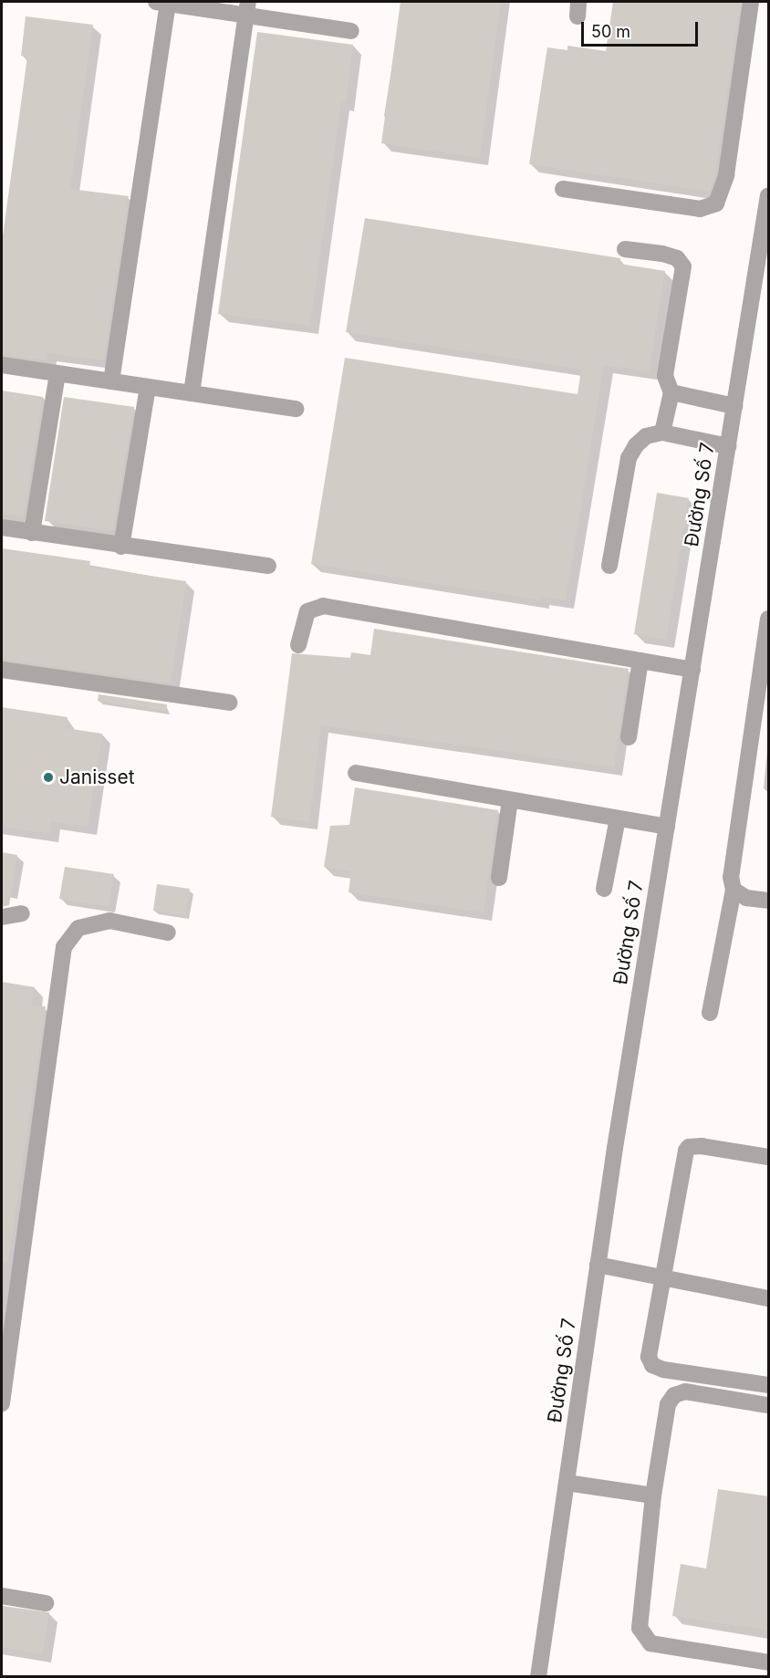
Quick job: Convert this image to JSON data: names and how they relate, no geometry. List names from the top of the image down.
{
  "streets": {
    "street": ["Đường Số 7"]
  },
  "places": ["Janisset"],
  "scale_bar": "50 m"
}
